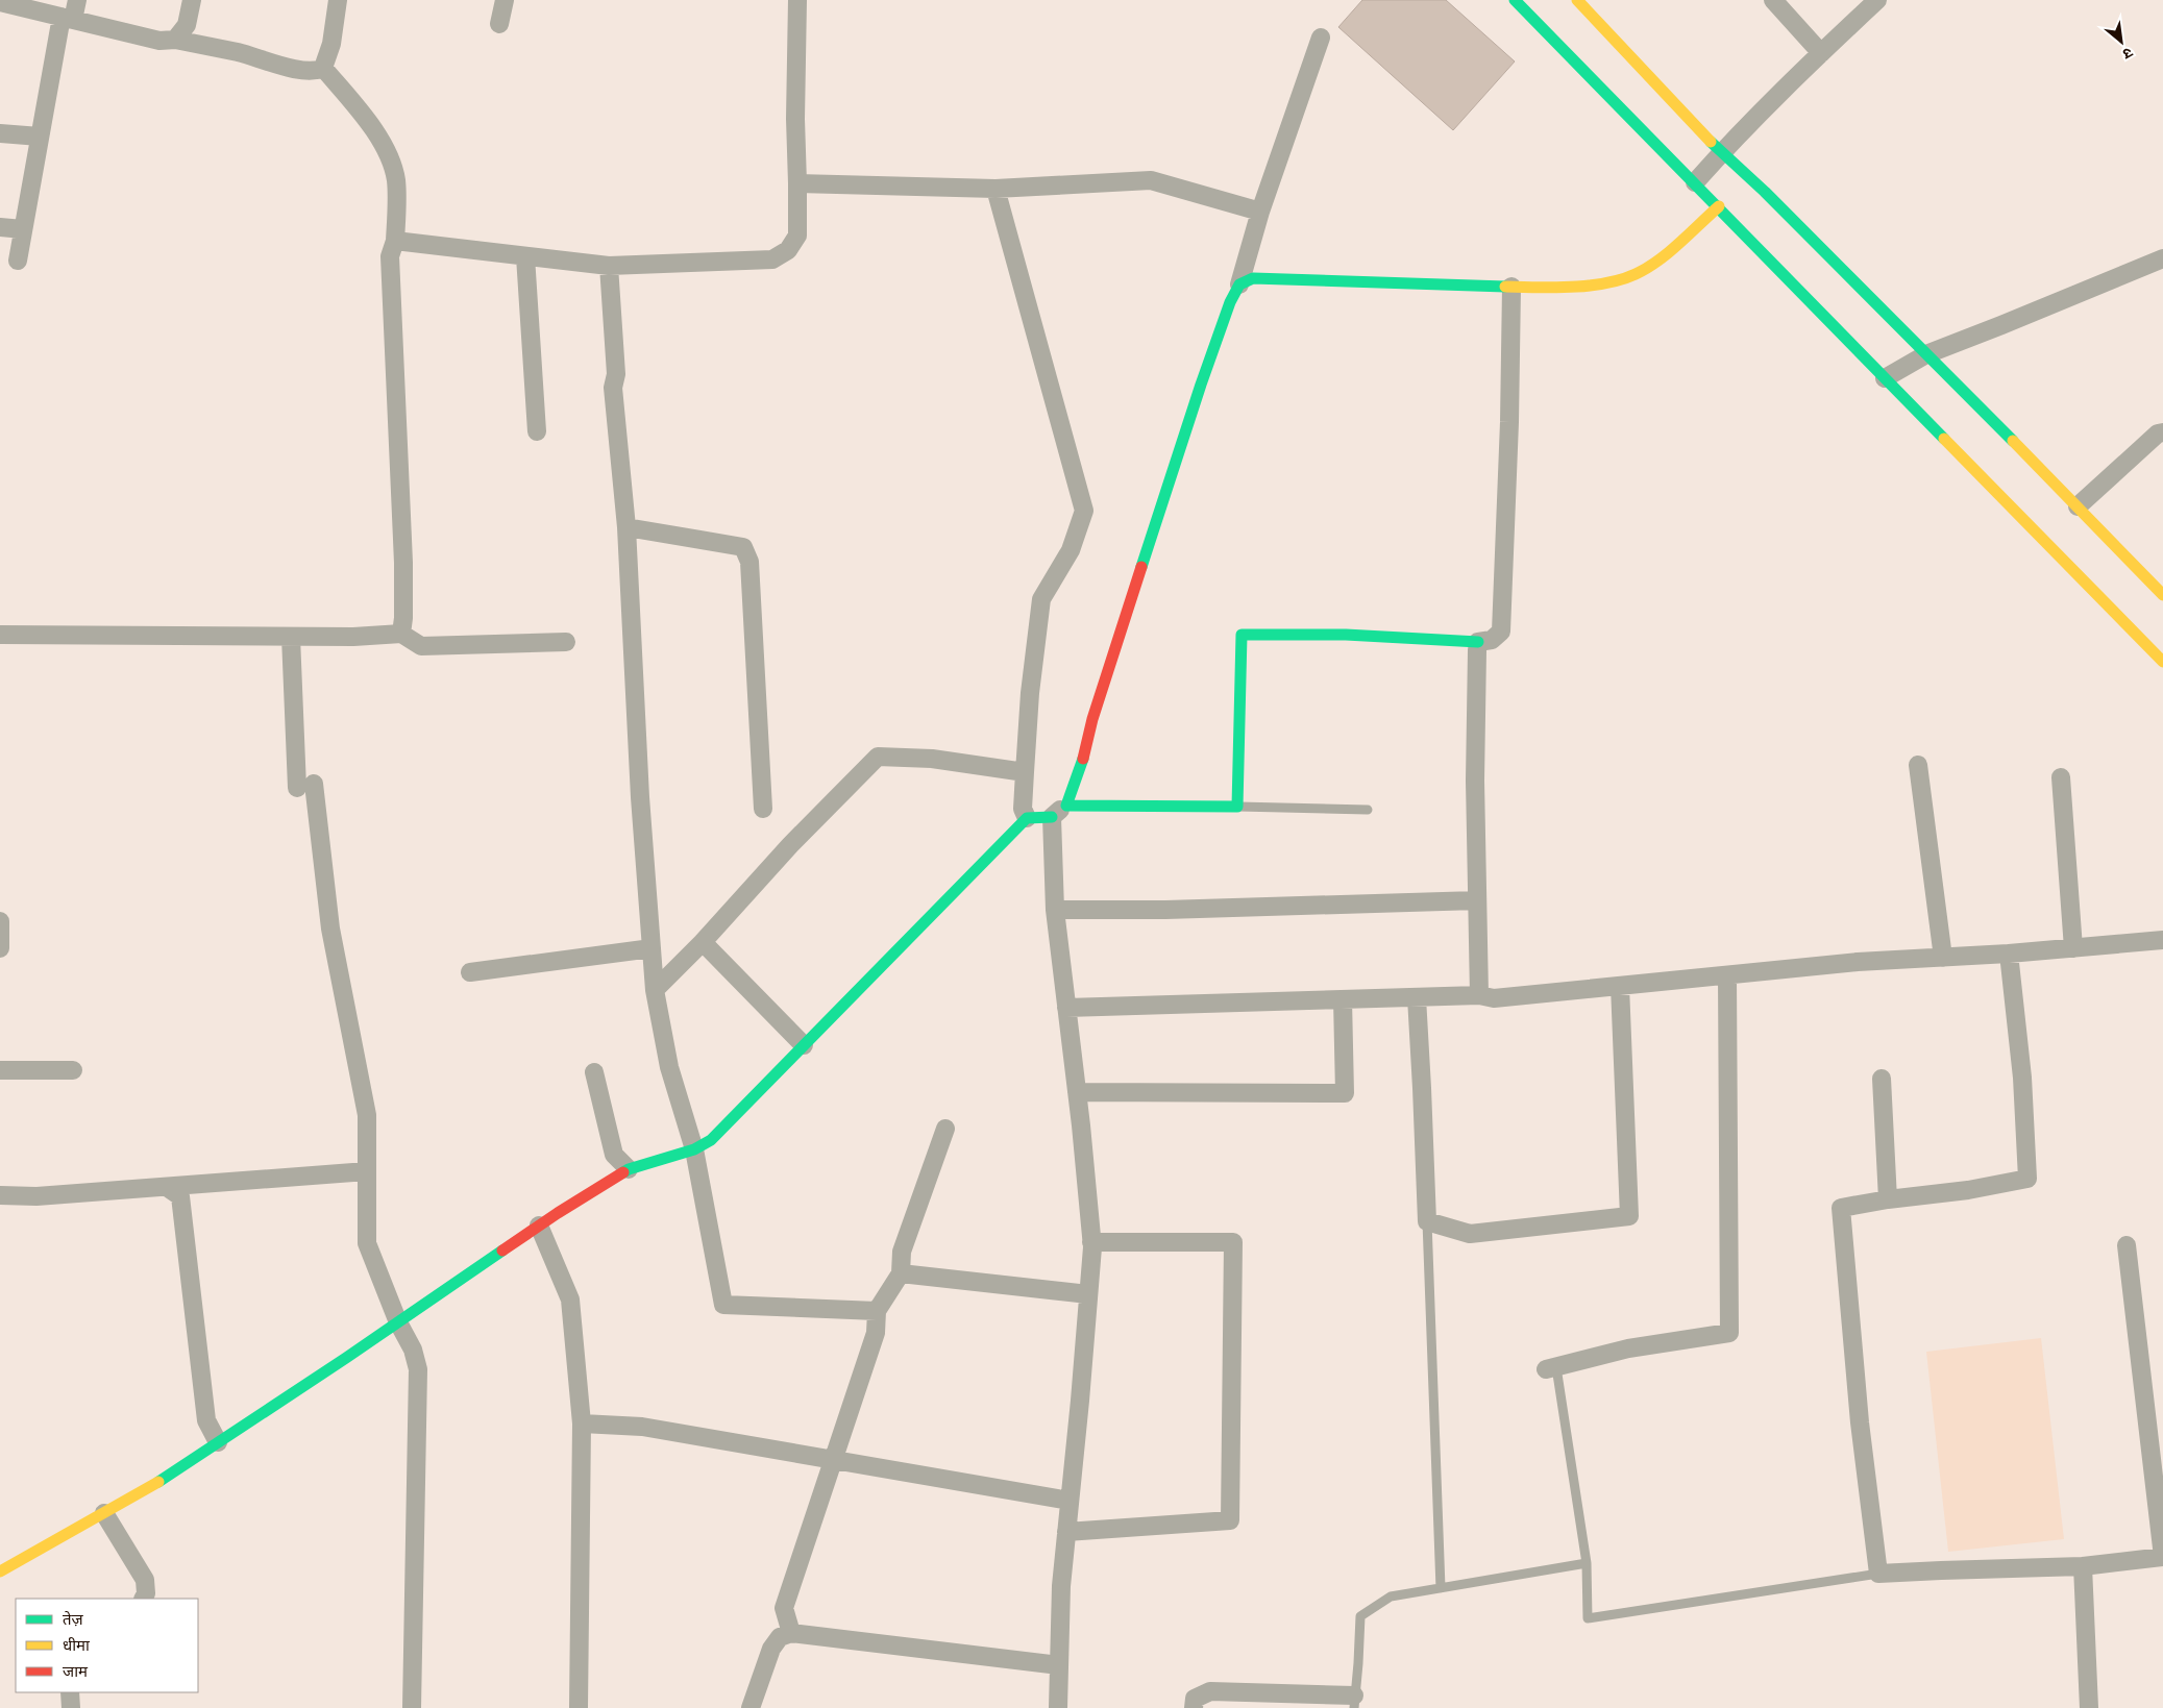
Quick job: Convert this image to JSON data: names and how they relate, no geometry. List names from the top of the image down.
{
  "legend": ["तेज़", "धीमा", "जाम"],
  "north": "bottom right"
}
